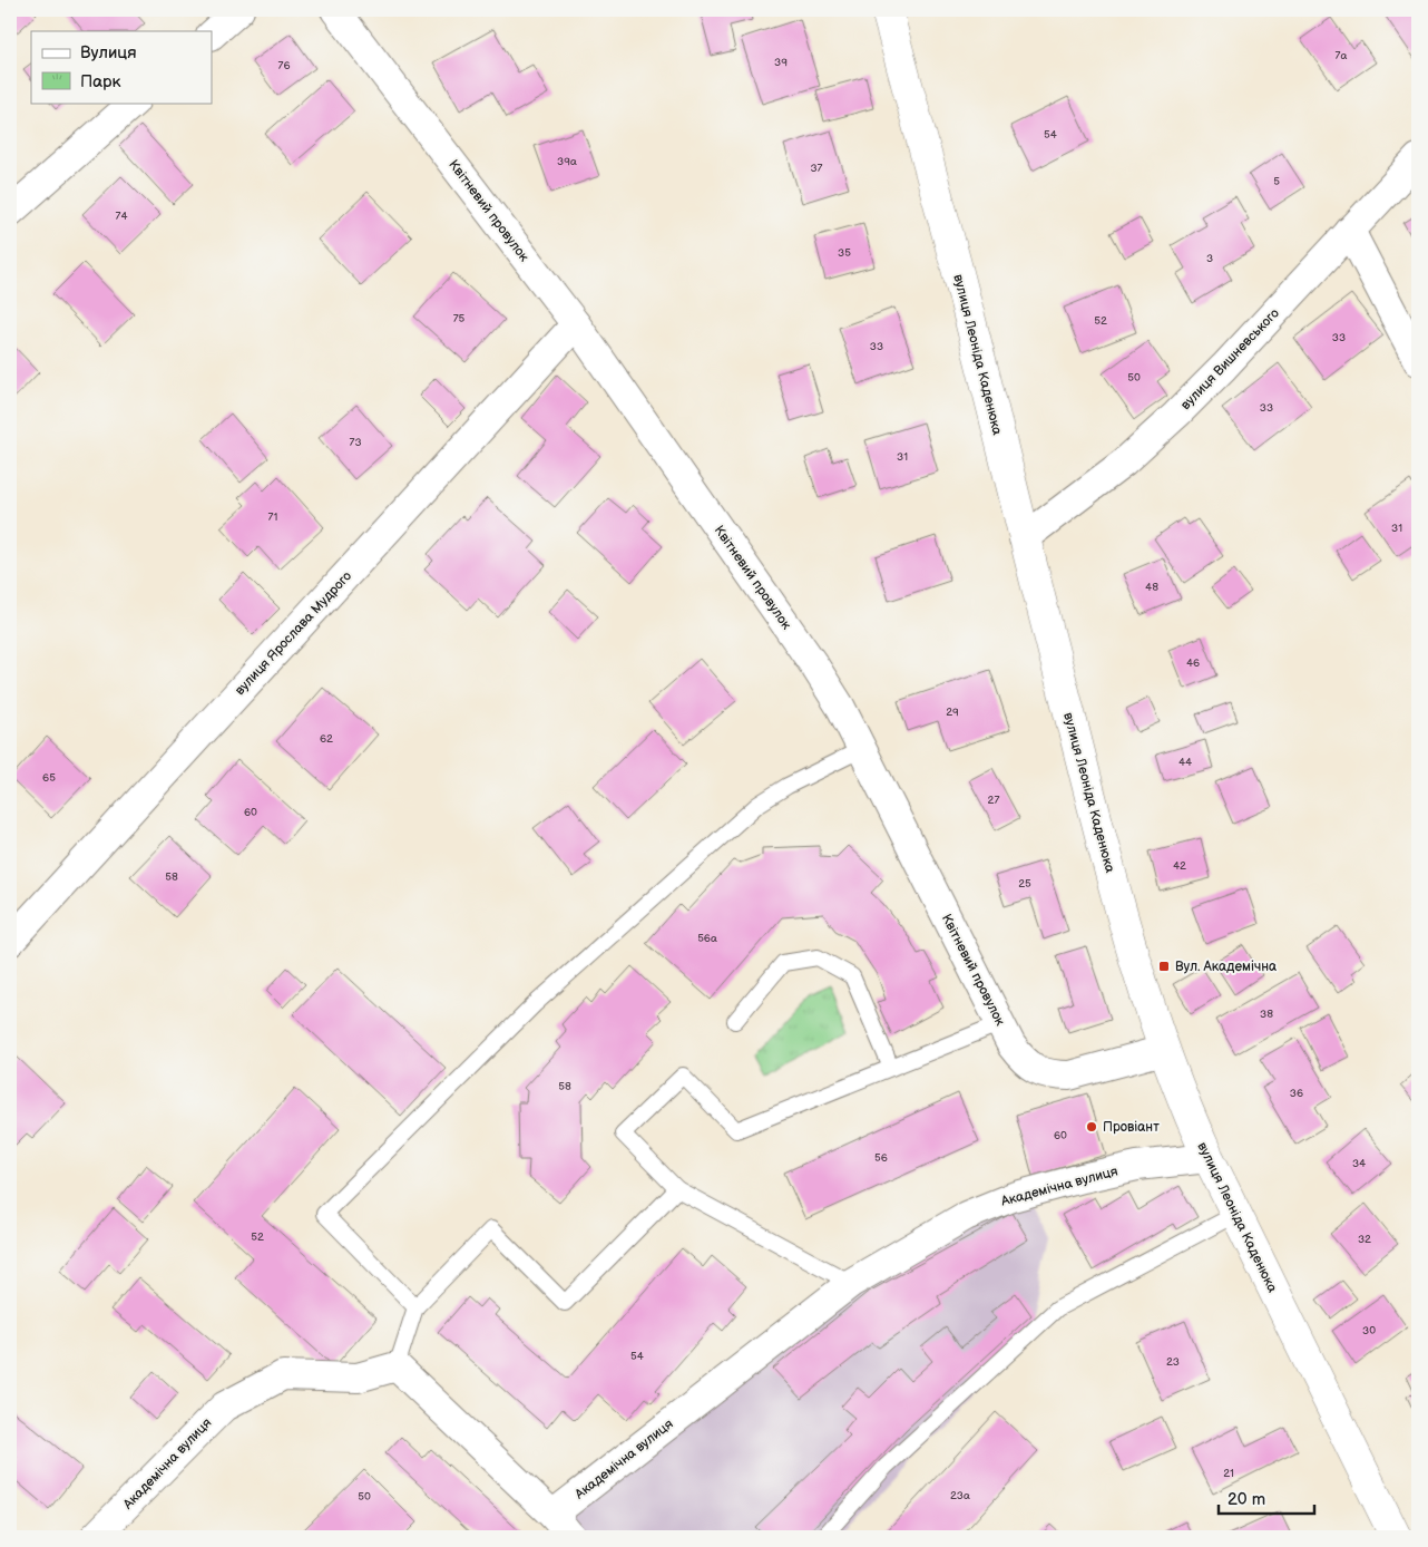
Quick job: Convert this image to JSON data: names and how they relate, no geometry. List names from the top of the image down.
{
  "streets": {
    "street": [
      "Квітневий провулок",
      "вулиця Леоніда Каденюка",
      "вулиця Вишневського",
      "вулиця Ярослава Мудрого",
      "Академічна вулиця"
    ]
  },
  "crossings": [
    ["Квітневий провулок", "вулиця Леоніда Каденюка"],
    ["Квітневий провулок", "вулиця Ярослава Мудрого"],
    ["вулиця Леоніда Каденюка", "вулиця Вишневського"],
    ["вулиця Леоніда Каденюка", "Академічна вулиця"]
  ],
  "places": {
    "transit": ["Вул. Академічна"],
    "other": ["Провіант"]
  },
  "house_numbers": [
    "7а",
    "39",
    "76",
    "54",
    "39а",
    "37",
    "5",
    "74",
    "35",
    "3",
    "75",
    "52",
    "33",
    "33",
    "50",
    "33",
    "73",
    "31",
    "71",
    "31",
    "48",
    "46",
    "29",
    "62",
    "44",
    "65",
    "27",
    "60",
    "42",
    "58",
    "25",
    "56а",
    "38",
    "58",
    "36",
    "60",
    "56",
    "34",
    "52",
    "32",
    "30",
    "54",
    "23",
    "21",
    "23а",
    "50"
  ],
  "legend": ["Вулиця", "Парк"],
  "scale_bar": "20 m"
}
